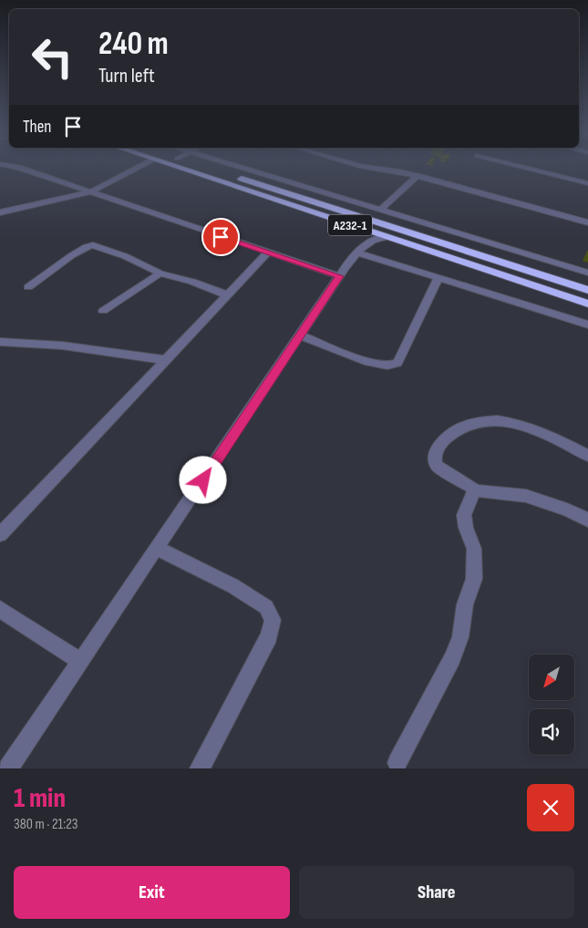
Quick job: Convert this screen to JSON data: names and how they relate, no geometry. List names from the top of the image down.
{
  "streets": {
    "highway": ["A232-1"]
  },
  "north": "bottom left",
  "page": {
    "turn": ["240 m", "Turn left"],
    "then": "Then",
    "heading": ["1 min", "380 m · 21:23"],
    "buttons": ["Exit", "Share"]
  }
}
